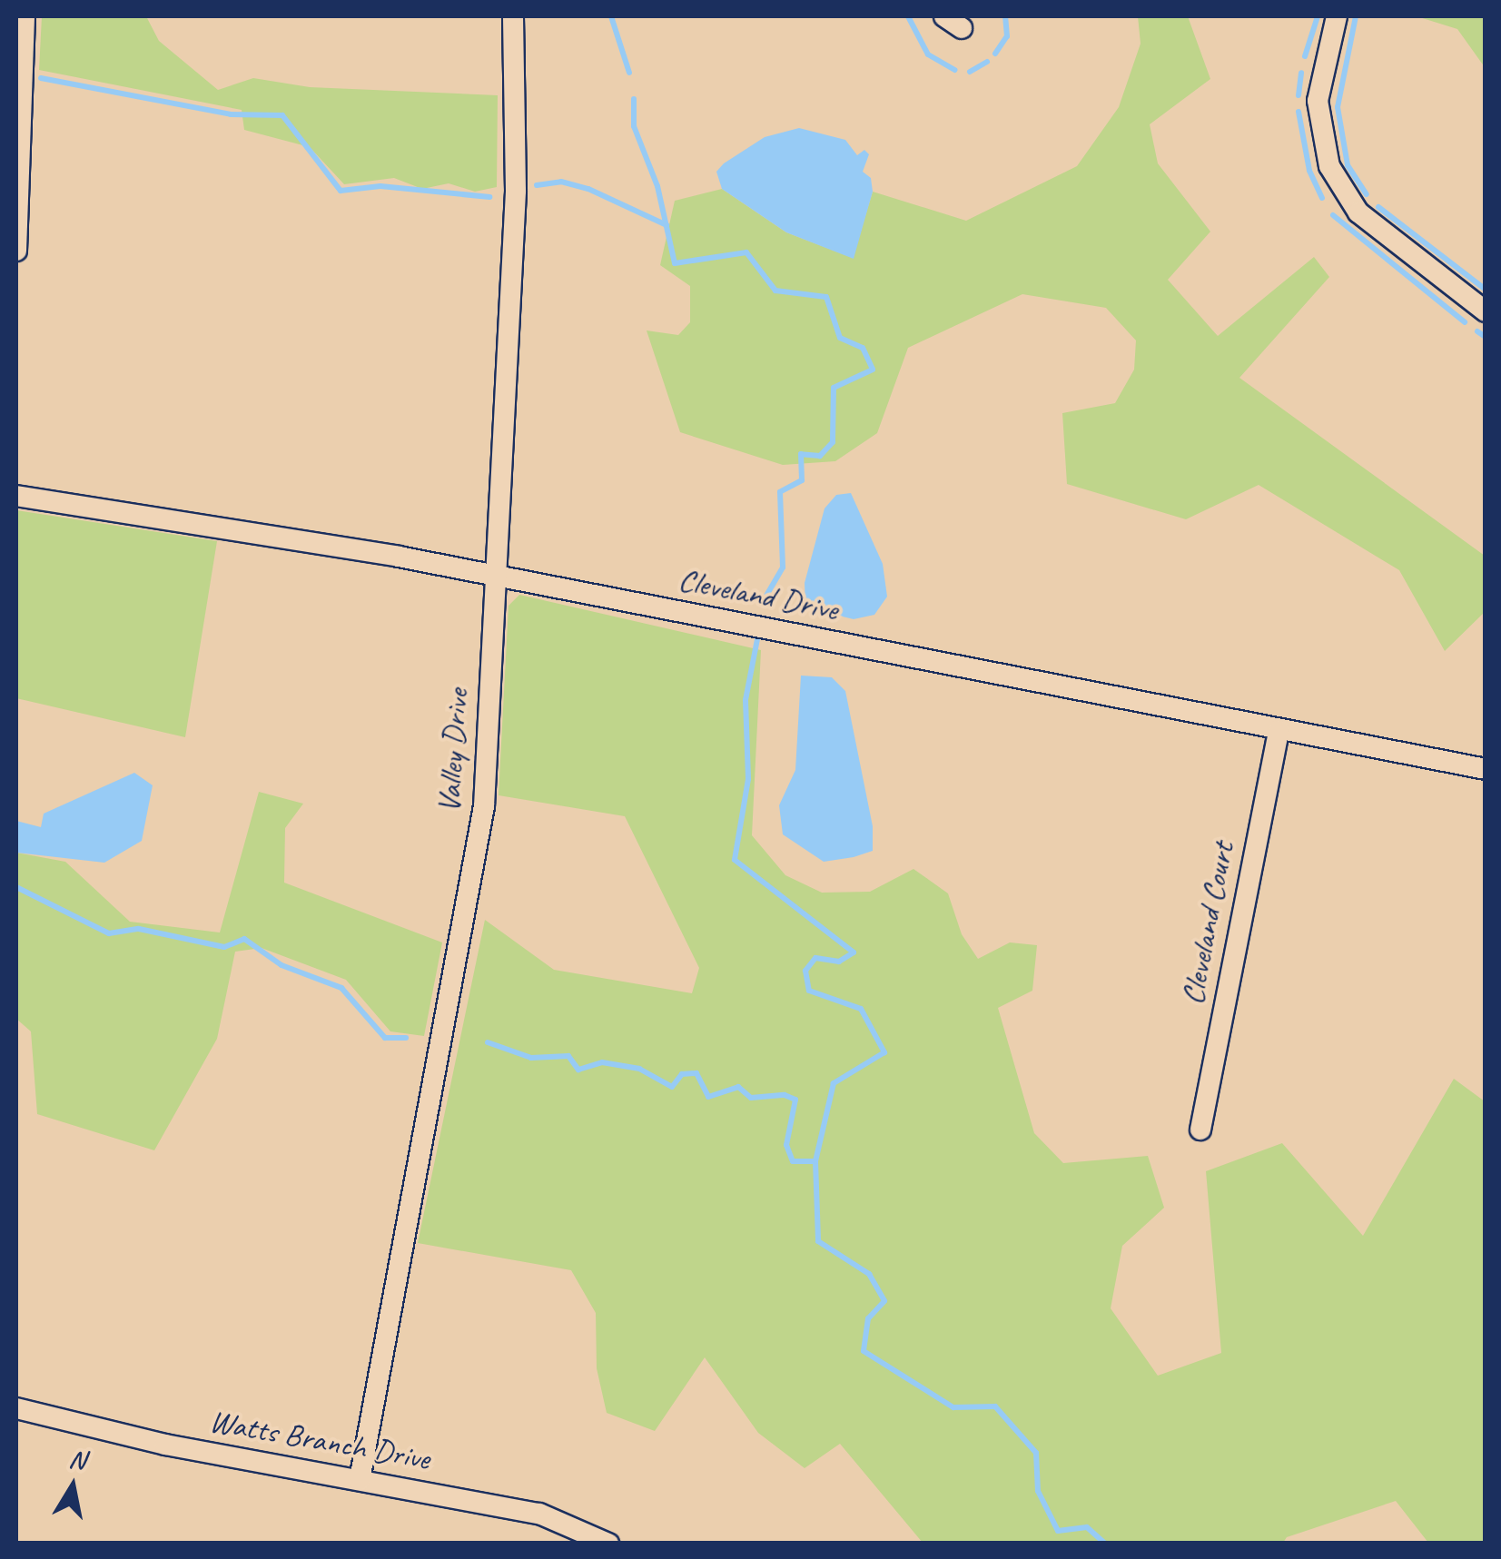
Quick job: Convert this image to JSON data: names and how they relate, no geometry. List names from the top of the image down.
{
  "streets": {
    "street": [
      "Cleveland Drive",
      "Valley Drive",
      "Cleveland Court",
      "Watts Branch Drive"
    ]
  },
  "crossings": [
    ["Cleveland Drive", "Valley Drive"],
    ["Cleveland Drive", "Cleveland Court"],
    ["Valley Drive", "Watts Branch Drive"]
  ],
  "north": "top"
}
